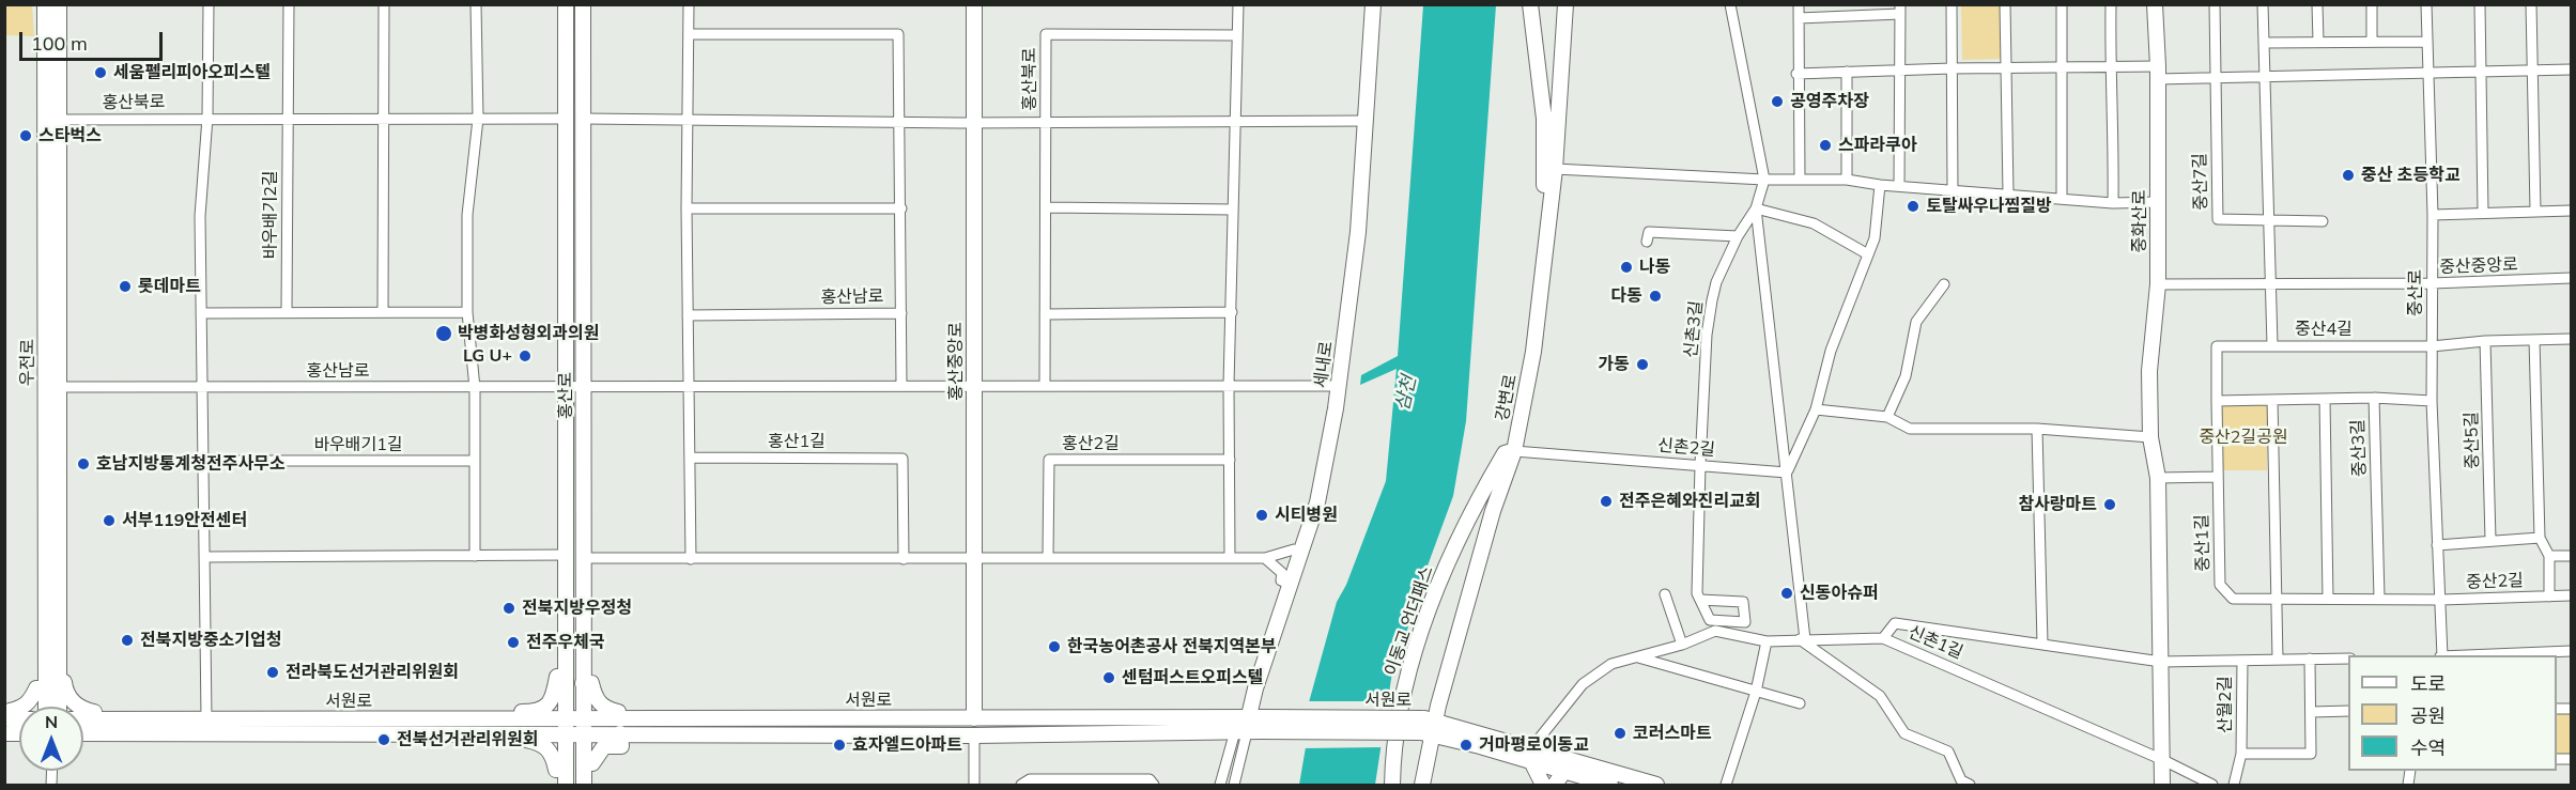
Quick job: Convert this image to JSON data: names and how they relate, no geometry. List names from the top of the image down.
{
  "streets": {
    "street": [
      "홍산북로",
      "중산7길",
      "바우배기2길",
      "중화산로",
      "중산중앙로",
      "중산로",
      "홍산남로",
      "신촌3길",
      "중산4길",
      "홍산중앙로",
      "우전로",
      "세내로",
      "홍산로",
      "강변로",
      "중산5길",
      "홍산1길",
      "홍산2길",
      "바우배기1길",
      "신촌2길",
      "중산3길",
      "중산1길",
      "중산2길",
      "이동교 언더패스",
      "신촌1길",
      "서원로",
      "산월2길"
    ]
  },
  "crossings": [
    ["홍산북로", "바우배기2길"],
    ["홍산북로", "홍산중앙로"],
    ["홍산북로", "우전로"],
    ["홍산북로", "세내로"],
    ["홍산북로", "홍산로"],
    ["중화산로", "중산중앙로"],
    ["중화산로", "신촌1길"],
    ["중화산로", "산월2길"],
    ["중산중앙로", "중산로"],
    ["중산로", "중산4길"],
    ["중산로", "중산3길"],
    ["중산로", "중산1길"],
    ["중산로", "중산2길"],
    ["홍산남로", "홍산중앙로"],
    ["홍산남로", "우전로"],
    ["홍산남로", "세내로"],
    ["홍산남로", "홍산로"],
    ["신촌3길", "신촌2길"],
    ["신촌3길", "신촌1길"],
    ["중산4길", "중산3길"],
    ["홍산중앙로", "서원로"],
    ["세내로", "서원로"],
    ["홍산로", "서원로"],
    ["강변로", "신촌2길"],
    ["강변로", "이동교 언더패스"],
    ["강변로", "서원로"],
    ["신촌2길", "이동교 언더패스"],
    ["중산3길", "중산1길"],
    ["중산1길", "중산2길"],
    ["신촌1길", "서원로"]
  ],
  "water": ["삼천"],
  "parks": ["중산2길공원"],
  "places": [
    "세움펠리피아오피스텔",
    "공영주차장",
    "스타벅스",
    "스파라쿠아",
    "중산 초등학교",
    "토탈싸우나찜질방",
    "나동",
    "롯데마트",
    "다동",
    "박병화성형외과의원",
    "LG U+",
    "가동",
    "호남지방통계청전주사무소",
    "전주은혜와진리교회",
    "참사랑마트",
    "시티병원",
    "서부119안전센터",
    "신동아슈퍼",
    "전북지방우정청",
    "전북지방중소기업청",
    "전주우체국",
    "한국농어촌공사 전북지역본부",
    "전라북도선거관리위원회",
    "센텀퍼스트오피스텔",
    "코러스마트",
    "전북선거관리위원회",
    "효자엘드아파트",
    "거마평로이동교"
  ],
  "legend": ["도로", "공원", "수역"],
  "scale_bar": "100 m",
  "north": "top"
}
